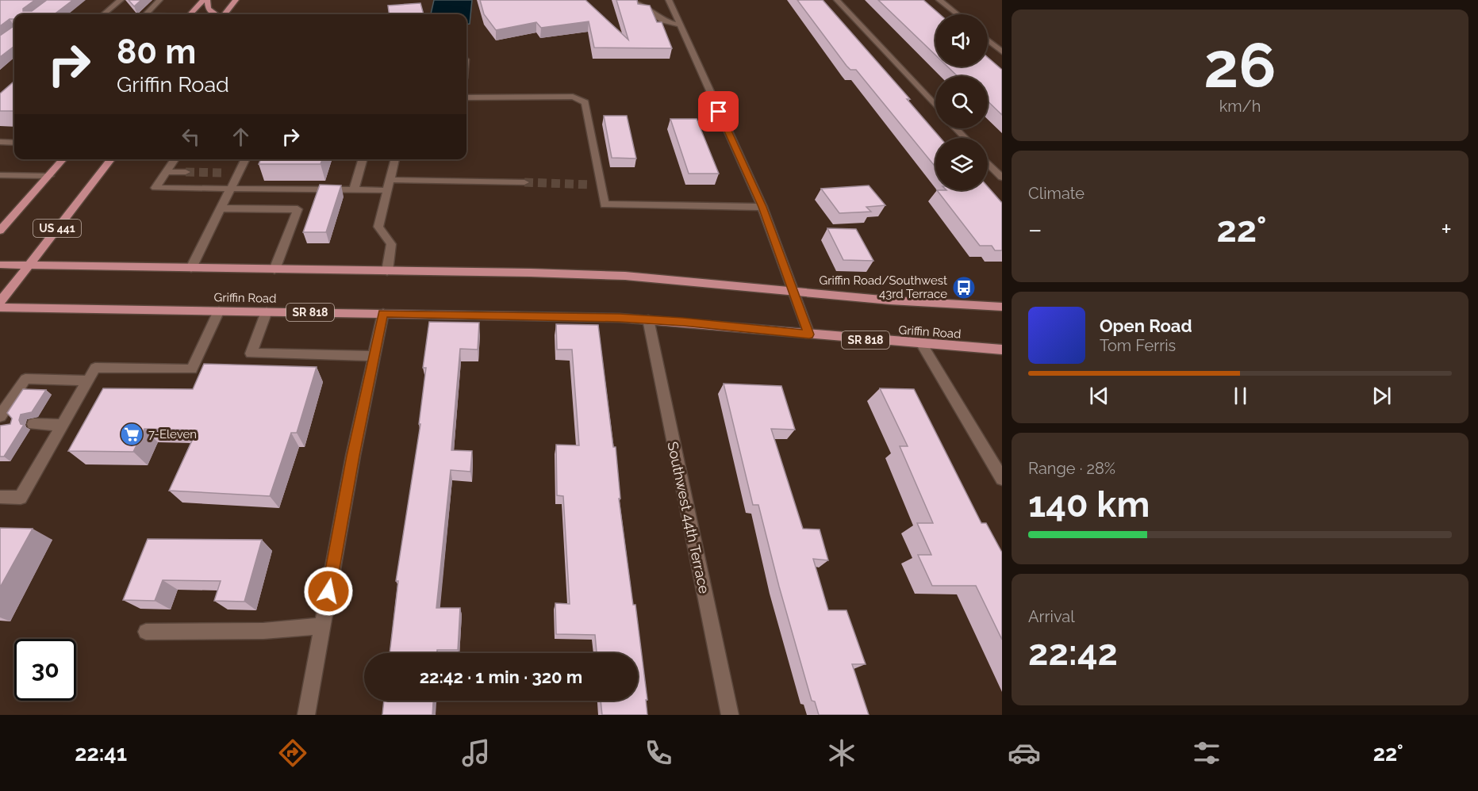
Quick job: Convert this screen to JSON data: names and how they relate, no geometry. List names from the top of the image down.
{
  "streets": {
    "main road": ["US 441", "Griffin Road", "SR 818"],
    "street": ["Southwest 44th Terrace"]
  },
  "crossings": [
    ["Griffin Road", "Southwest 44th Terrace"]
  ],
  "places": {
    "bus stop": ["Griffin Road/Southwest 43rd Terrace"],
    "supermarket": ["7-Eleven"]
  },
  "page": {
    "tile": [
      ["26", "km/h"],
      "Climate",
      ["Range · 28%", "140 km"],
      ["Arrival", "22:42"]
    ],
    "turn": ["80 m", "Griffin Road"],
    "heat": ["−", "22°", "+"],
    "song": ["Open Road", "Tom Ferris"],
    "limit": "30",
    "trip": "22:42 · 1 min · 320 m",
    "tabs": ["22:41", "22°"]
  }
}
